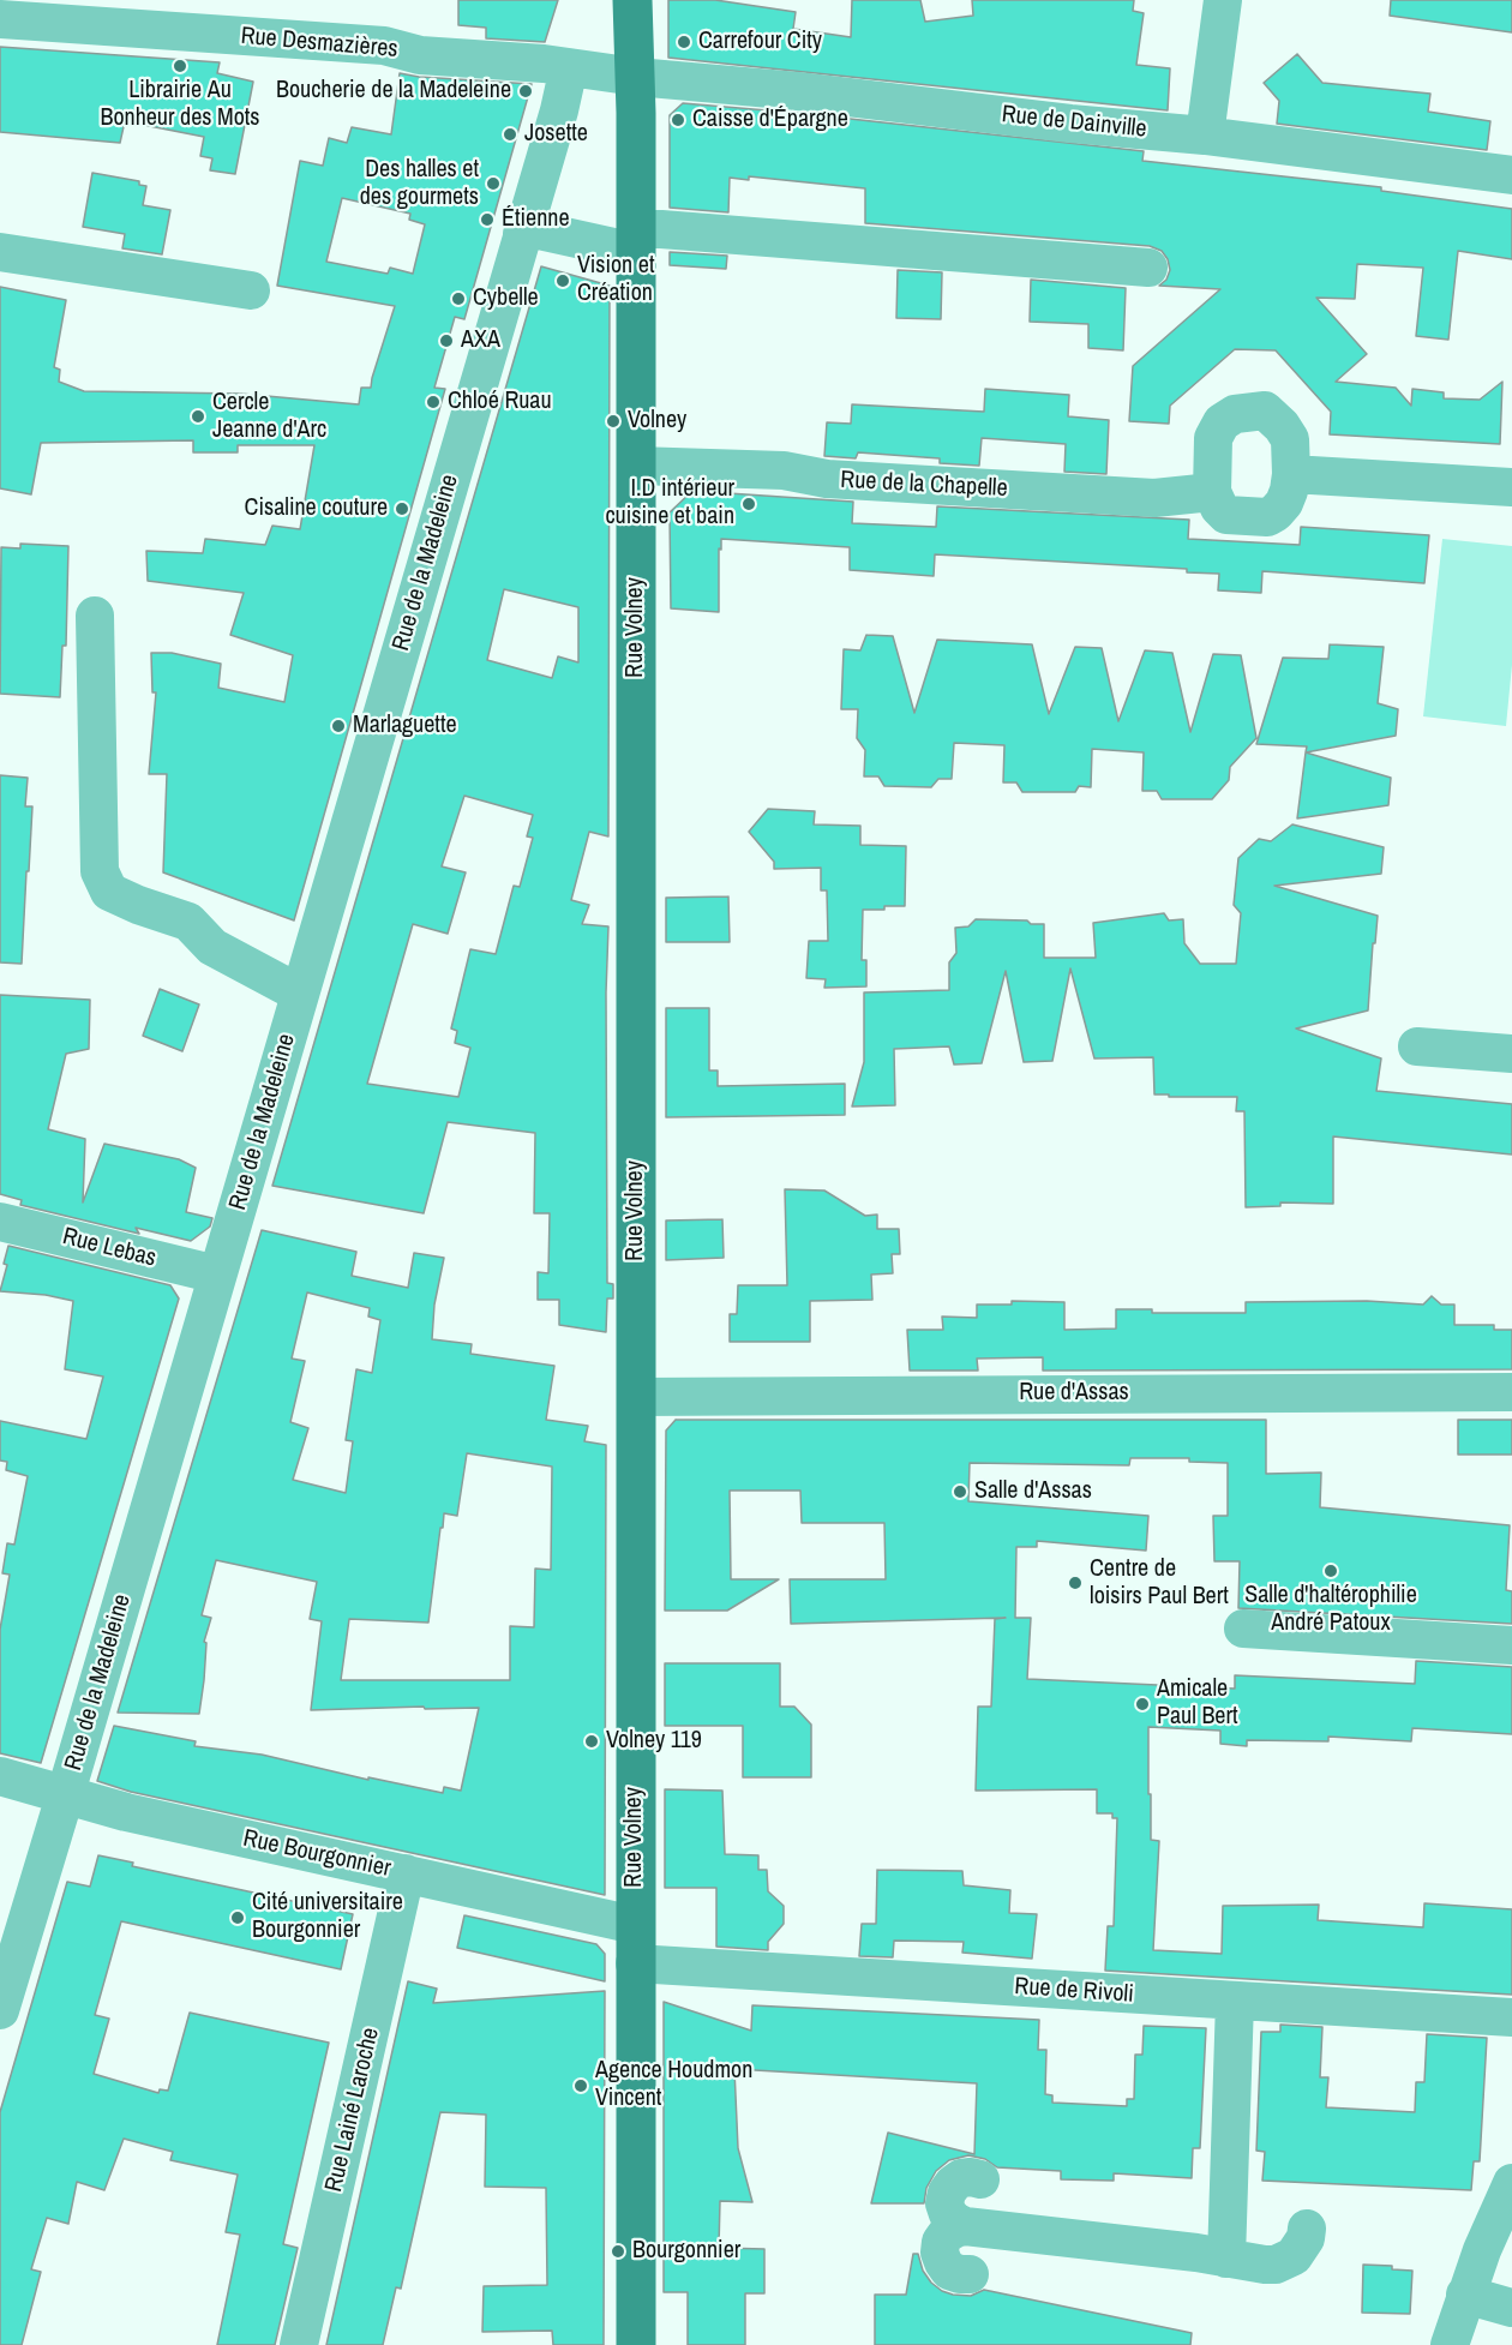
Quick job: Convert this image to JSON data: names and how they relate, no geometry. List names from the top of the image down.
{
  "streets": {
    "main road": ["Rue Volney"],
    "street": [
      "Rue Desmazières",
      "Rue de Dainville",
      "Rue de la Chapelle",
      "Rue de la Madeleine",
      "Rue Lebas",
      "Rue d'Assas",
      "Rue Bourgonnier",
      "Rue de Rivoli",
      "Rue Lainé Laroche"
    ]
  },
  "crossings": [
    ["Rue Desmazières", "Rue de Dainville"],
    ["Rue Desmazières", "Rue de la Madeleine"],
    ["Rue Desmazières", "Rue Volney"],
    ["Rue de Dainville", "Rue Volney"],
    ["Rue de la Chapelle", "Rue Volney"],
    ["Rue de la Madeleine", "Rue Lebas"],
    ["Rue de la Madeleine", "Rue Bourgonnier"],
    ["Rue Volney", "Rue d'Assas"],
    ["Rue Volney", "Rue Bourgonnier"],
    ["Rue Volney", "Rue de Rivoli"],
    ["Rue Bourgonnier", "Rue Lainé Laroche"]
  ],
  "places": [
    "Carrefour City",
    "Librairie Au Bonheur des Mots",
    "Boucherie de la Madeleine",
    "Caisse d'Épargne",
    "Josette",
    "Des halles et des gourmets",
    "Étienne",
    "Vision et Création",
    "Cybelle",
    "AXA",
    "Chloé Ruau",
    "Cercle Jeanne d'Arc",
    "Volney",
    "I.D intérieur cuisine et bain",
    "Cisaline couture",
    "Marlaguette",
    "Salle d'Assas",
    "Salle d'haltérophilie André Patoux",
    "Centre de loisirs Paul Bert",
    "Amicale Paul Bert",
    "Volney 119",
    "Cité universitaire Bourgonnier",
    "Agence Houdmon Vincent",
    "Bourgonnier"
  ]
}
